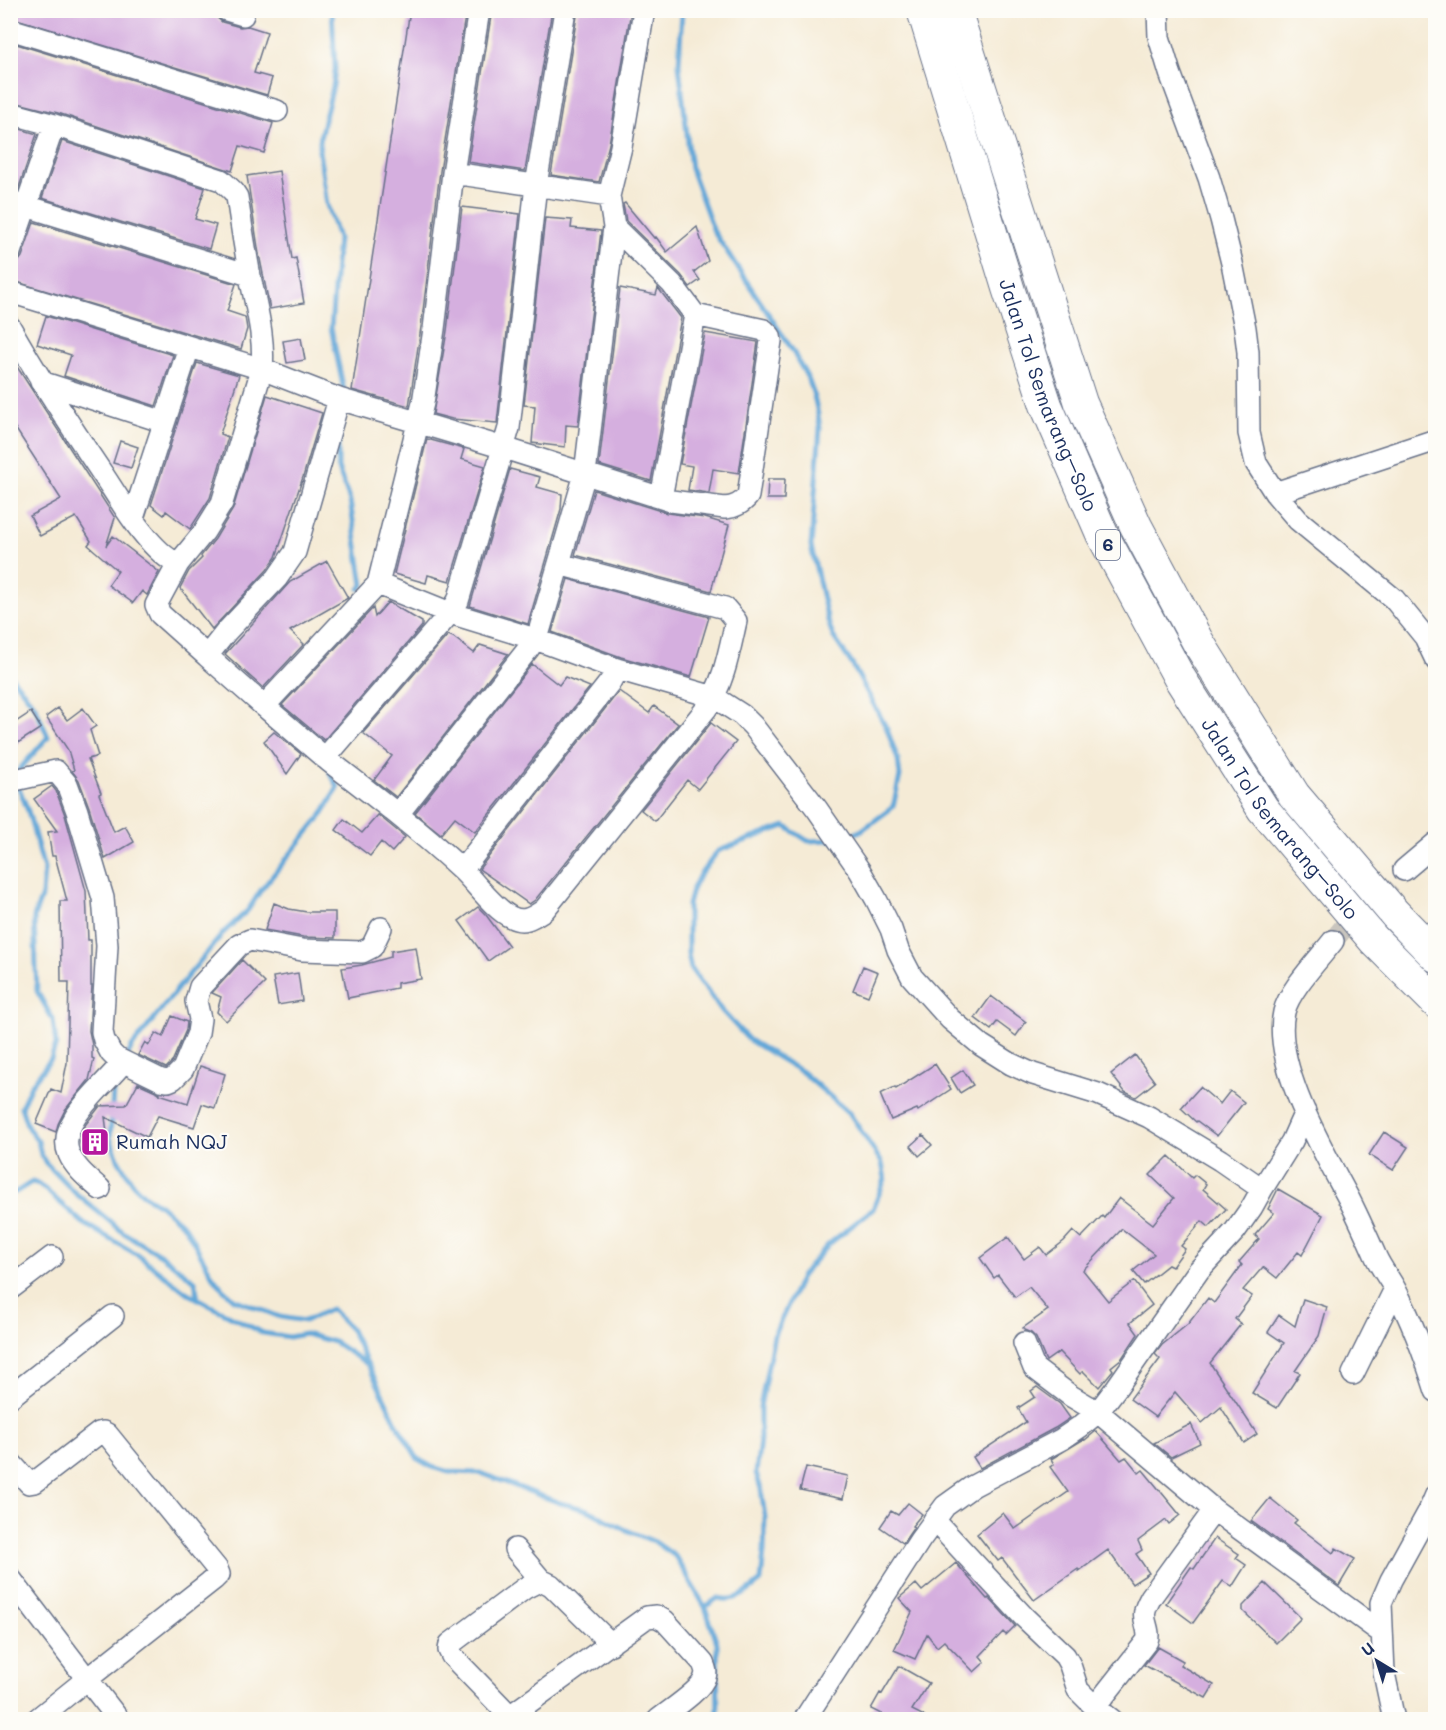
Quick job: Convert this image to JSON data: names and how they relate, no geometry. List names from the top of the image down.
{
  "streets": {
    "highway": ["Jalan Tol Semarang–Solo", "6"]
  },
  "places": {
    "building": ["Rumah NQJ"]
  },
  "north": "top left"
}
